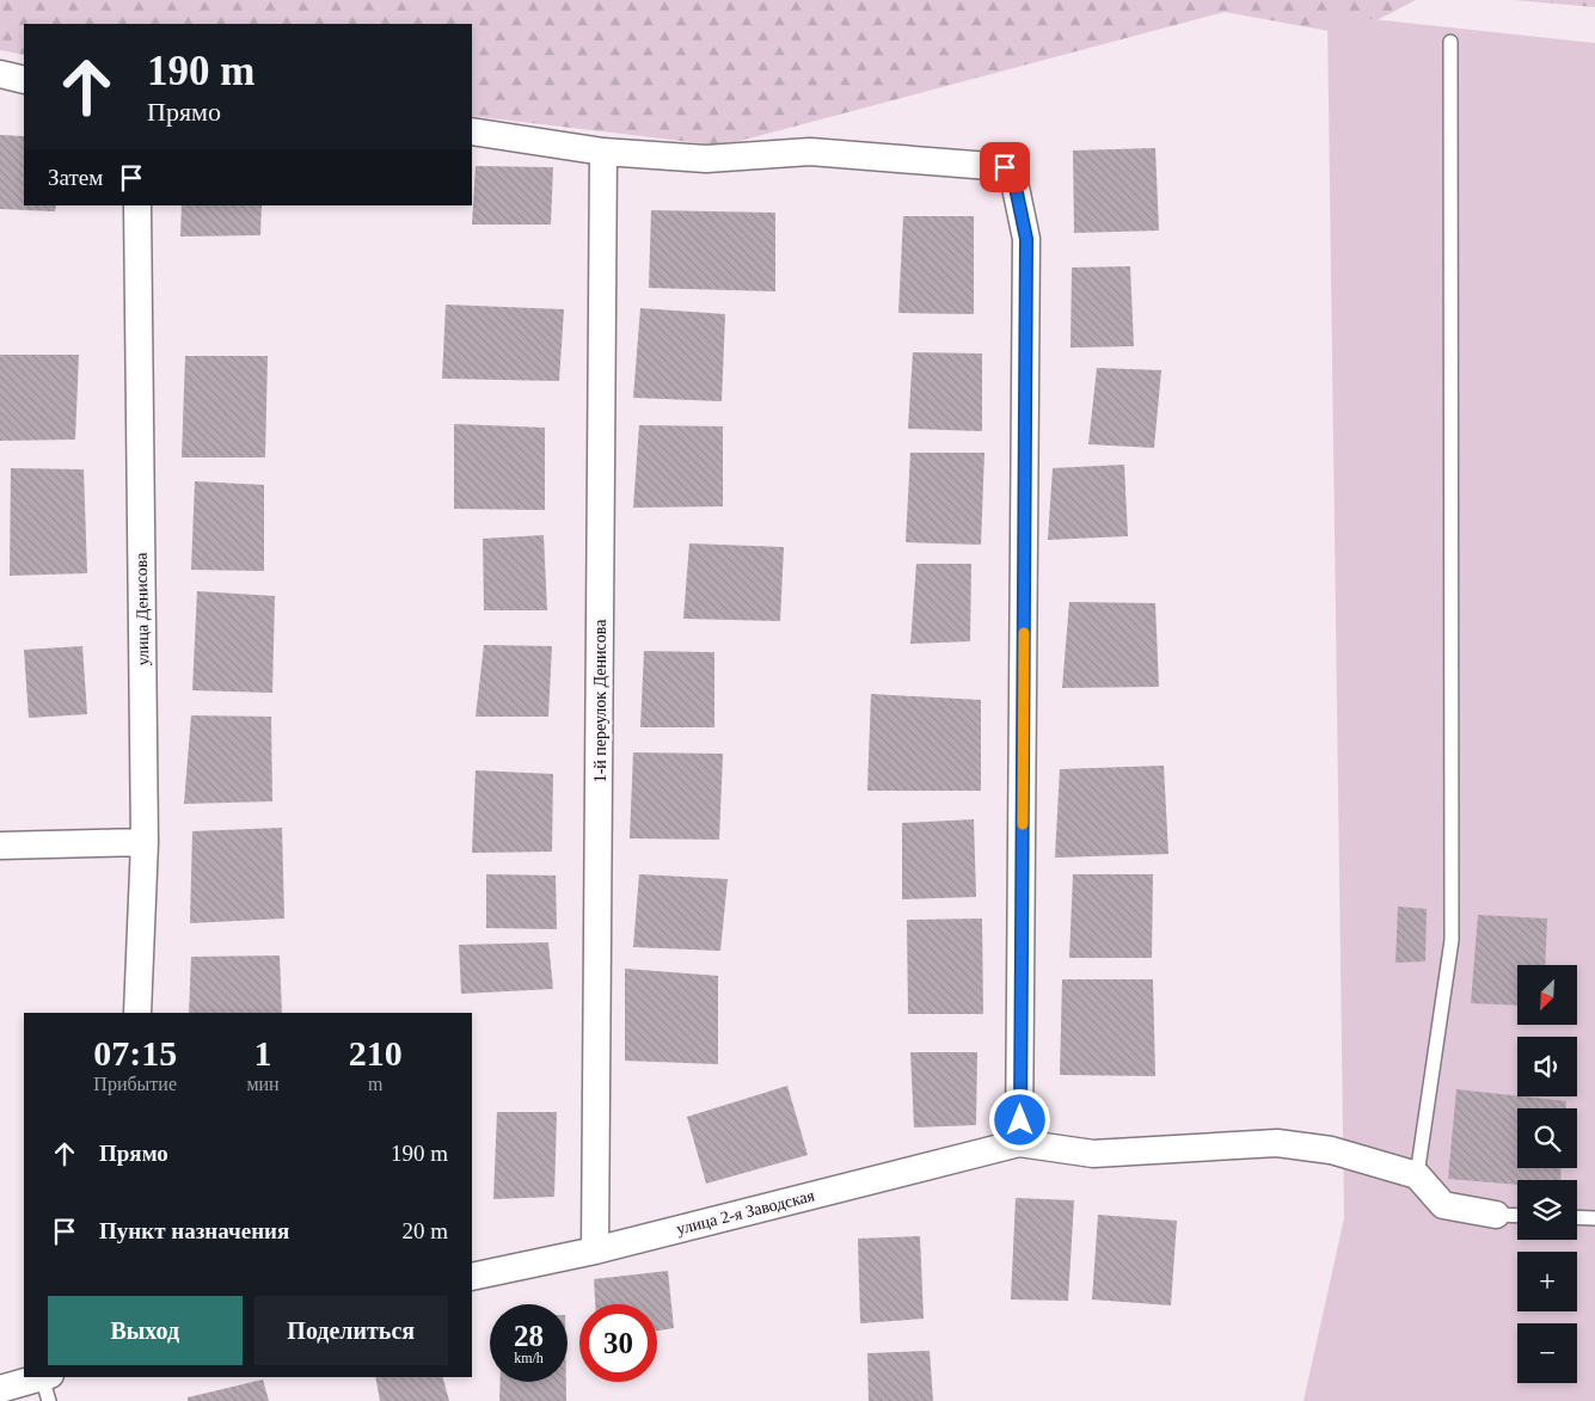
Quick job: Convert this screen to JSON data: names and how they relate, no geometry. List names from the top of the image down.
{
  "streets": {
    "street": ["улица Денисова", "1-й переулок Денисова", "улица 2-я Заводская"]
  },
  "crossings": [
    ["1-й переулок Денисова", "улица 2-я Заводская"]
  ],
  "north": "bottom left",
  "page": {
    "turn": ["190 m", "Прямо"],
    "then": "Затем",
    "map_buttons": ["+", "−"],
    "eta": [
      "07:15",
      "Прибытие",
      "1",
      "мин",
      "210",
      "m"
    ],
    "list": [
      {
        "name": "Прямо",
        "value": "190 m"
      },
      {
        "name": "Пункт назначения",
        "value": "20 m"
      }
    ],
    "buttons": ["Выход", "Поделиться"],
    "speed": "28 km/h",
    "limit": "30"
  }
}
